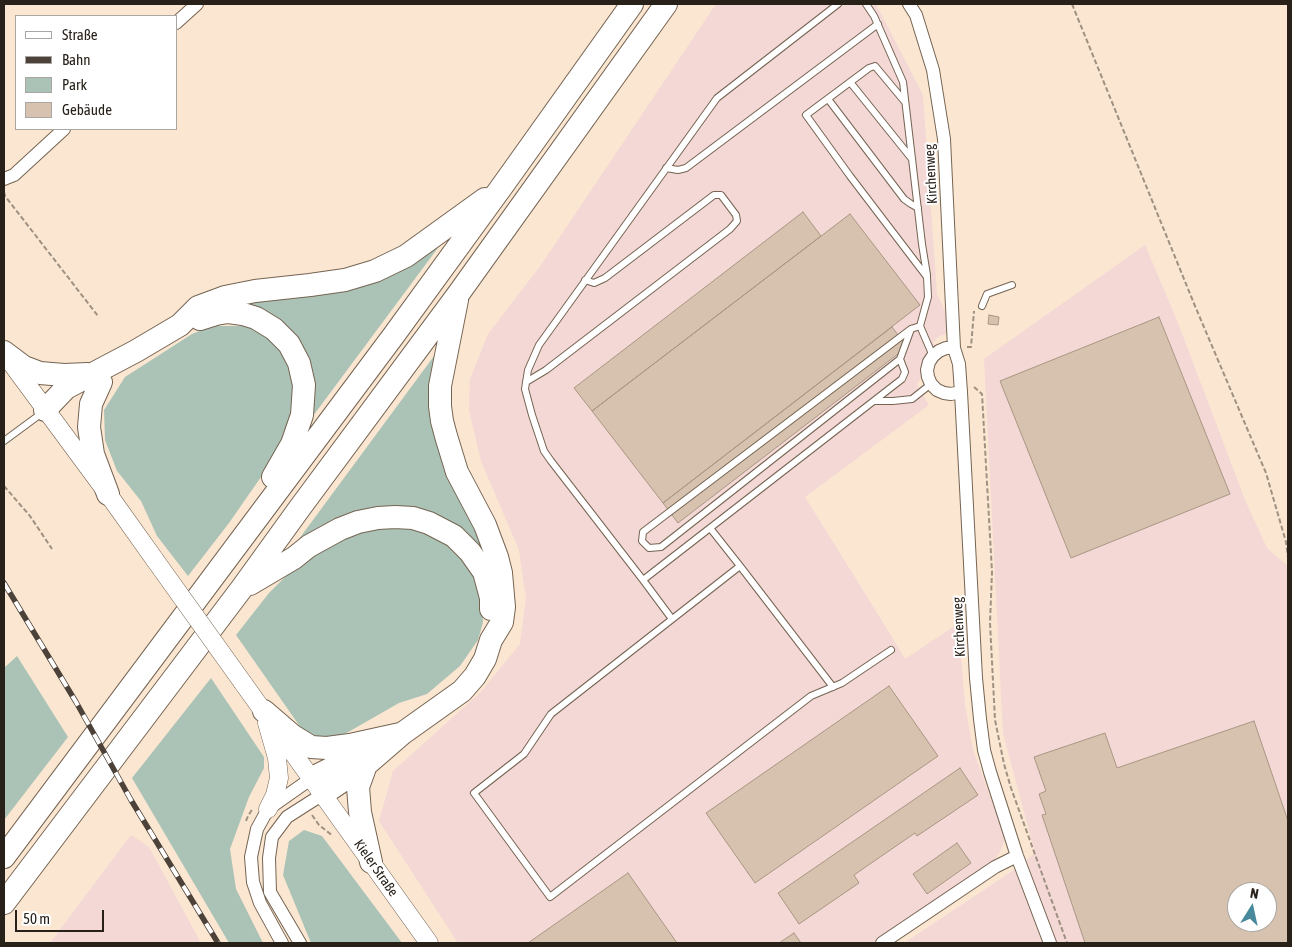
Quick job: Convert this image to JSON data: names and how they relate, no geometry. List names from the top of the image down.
{
  "streets": {
    "main road": ["Kieler Straße"],
    "street": ["Kirchenweg"]
  },
  "legend": [
    "Straße",
    "Bahn",
    "Park",
    "Gebäude"
  ],
  "scale_bar": "50 m",
  "north": "top"
}
